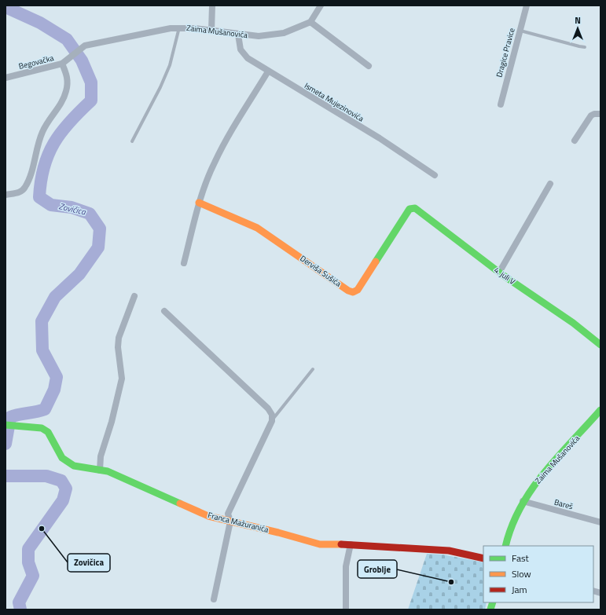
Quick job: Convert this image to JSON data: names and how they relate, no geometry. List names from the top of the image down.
{
  "streets": {
    "street": [
      "Zaima Mušanovića",
      "Dragice Pravice",
      "Begovačka",
      "Ismeta Mujezinovića",
      "Derviša Sušića",
      "4. juli V",
      "Bareš",
      "Franca Mažuranića"
    ]
  },
  "crossings": [
    ["Zaima Mušanovića", "Begovačka"],
    ["Zaima Mušanovića", "Ismeta Mujezinovića"],
    ["Zaima Mušanovića", "Bareš"],
    ["Derviša Sušića", "4. juli V"]
  ],
  "water": ["Zovičica"],
  "places": ["Zovičica", "Groblje"],
  "legend": ["Fast", "Slow", "Jam"],
  "north": "top"
}
